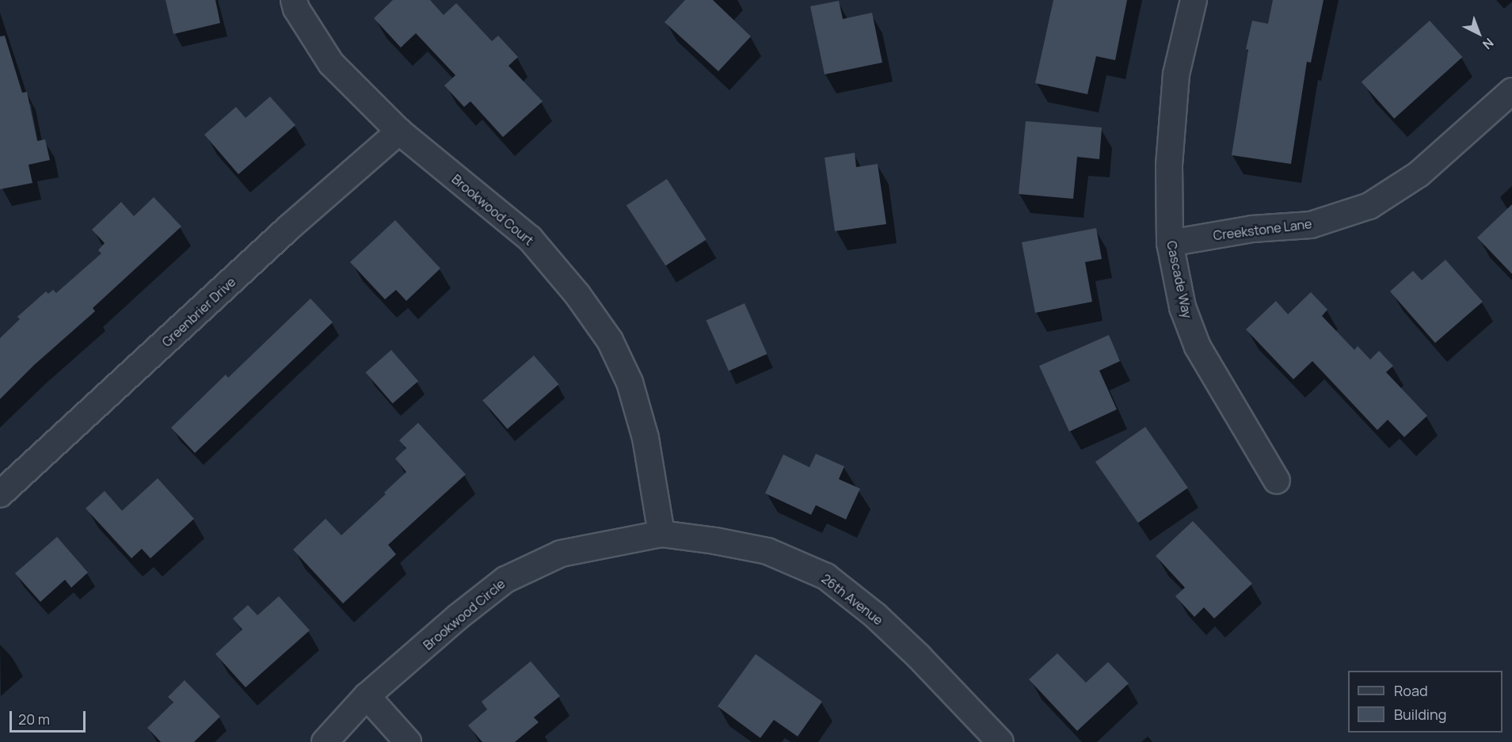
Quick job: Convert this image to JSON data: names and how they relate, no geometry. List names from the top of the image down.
{
  "streets": {
    "street": [
      "Brookwood Court",
      "Creekstone Lane",
      "Cascade Way",
      "Greenbrier Drive",
      "26th Avenue",
      "Brookwood Circle"
    ]
  },
  "crossings": [
    ["Brookwood Court", "Greenbrier Drive"],
    ["Brookwood Court", "26th Avenue"],
    ["Brookwood Court", "Brookwood Circle"],
    ["Creekstone Lane", "Cascade Way"],
    ["26th Avenue", "Brookwood Circle"]
  ],
  "legend": ["Road", "Building"],
  "scale_bar": "20 m",
  "north": "bottom right"
}
